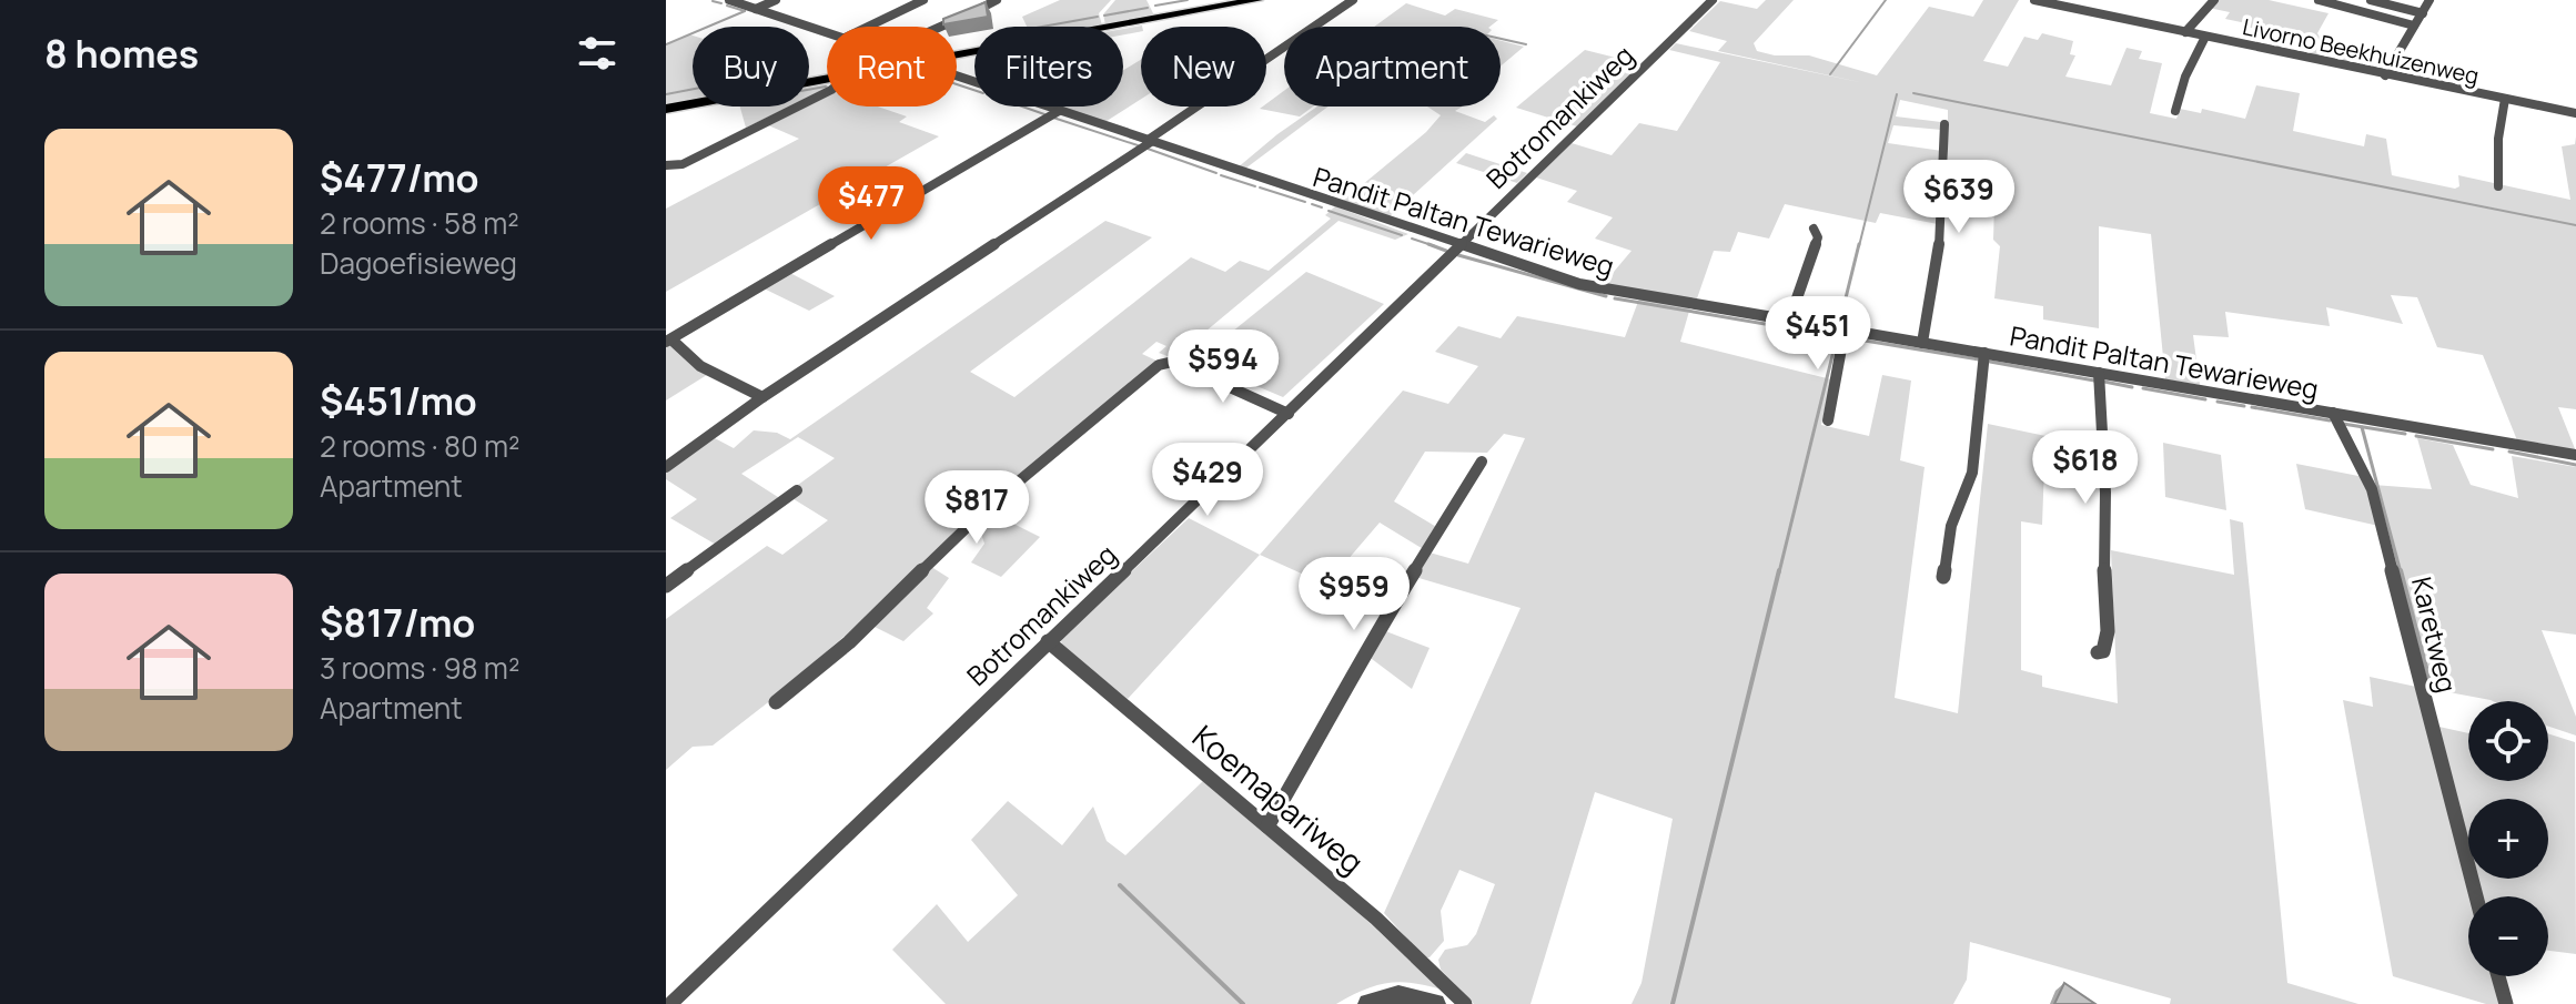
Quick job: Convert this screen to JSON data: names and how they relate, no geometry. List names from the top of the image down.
{
  "streets": {
    "street": [
      "Livorno Beekhuizenweg",
      "Botromankiweg",
      "Pandit Paltan Tewarieweg",
      "Karetweg",
      "Koemapariweg"
    ]
  },
  "crossings": [
    ["Botromankiweg", "Pandit Paltan Tewarieweg"],
    ["Botromankiweg", "Koemapariweg"],
    ["Pandit Paltan Tewarieweg", "Karetweg"]
  ],
  "page": {
    "heading": "8 homes",
    "chip": [
      "Buy",
      "Rent",
      "Filters",
      "New",
      "Apartment"
    ],
    "list": [
      {
        "name": "$477/mo",
        "note": "2 rooms · 58 m² · Dagoefisieweg"
      },
      {
        "name": "$451/mo",
        "note": "2 rooms · 80 m² · Apartment"
      },
      {
        "name": "$817/mo",
        "note": "3 rooms · 98 m² · Apartment"
      }
    ],
    "price": [
      "$639",
      "$477",
      "$451",
      "$594",
      "$618",
      "$429",
      "$817",
      "$959"
    ],
    "map_buttons": ["+", "−"]
  }
}
